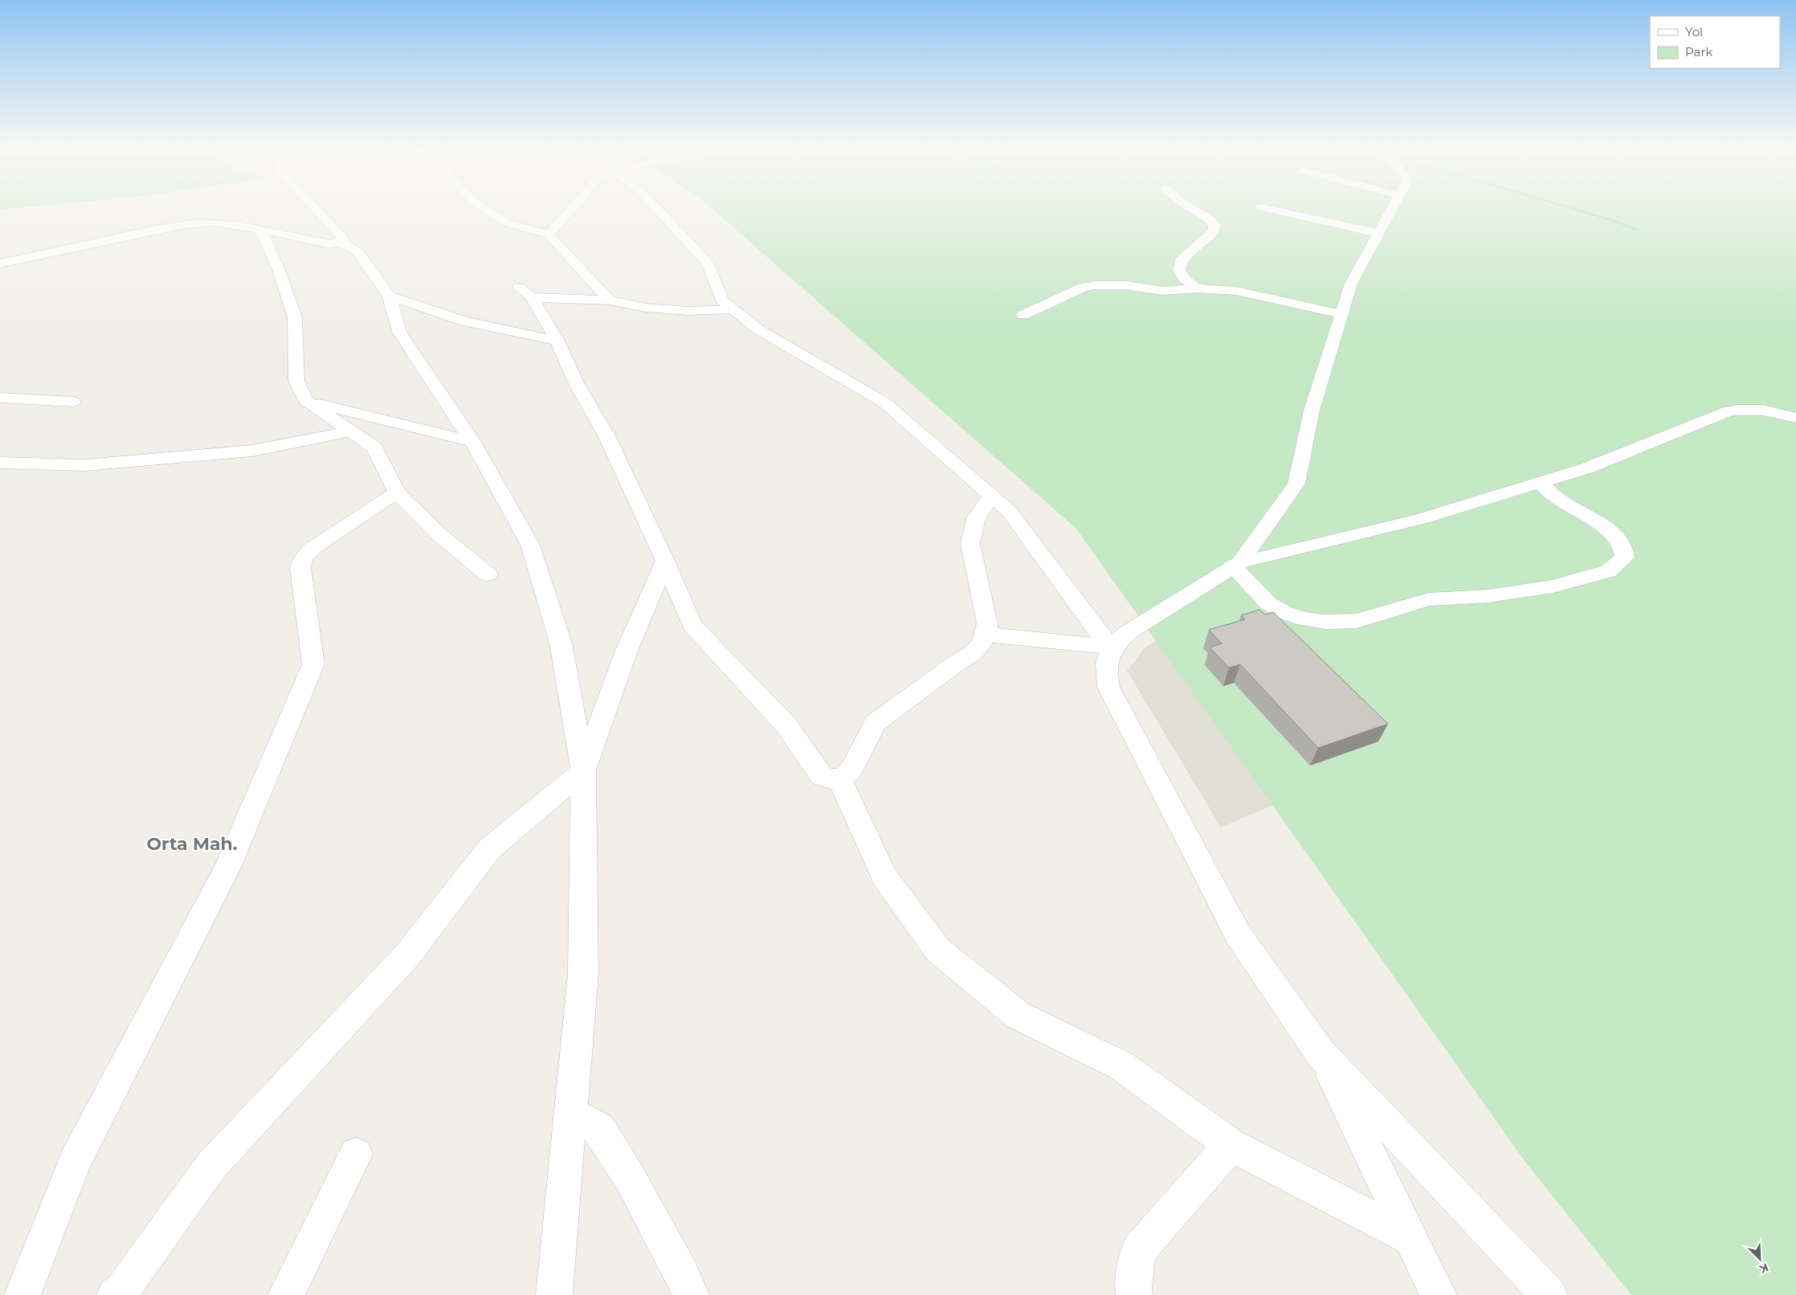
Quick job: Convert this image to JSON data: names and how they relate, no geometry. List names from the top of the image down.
{
  "districts": ["Orta Mah."],
  "legend": ["Yol", "Park"],
  "north": "bottom right"
}
